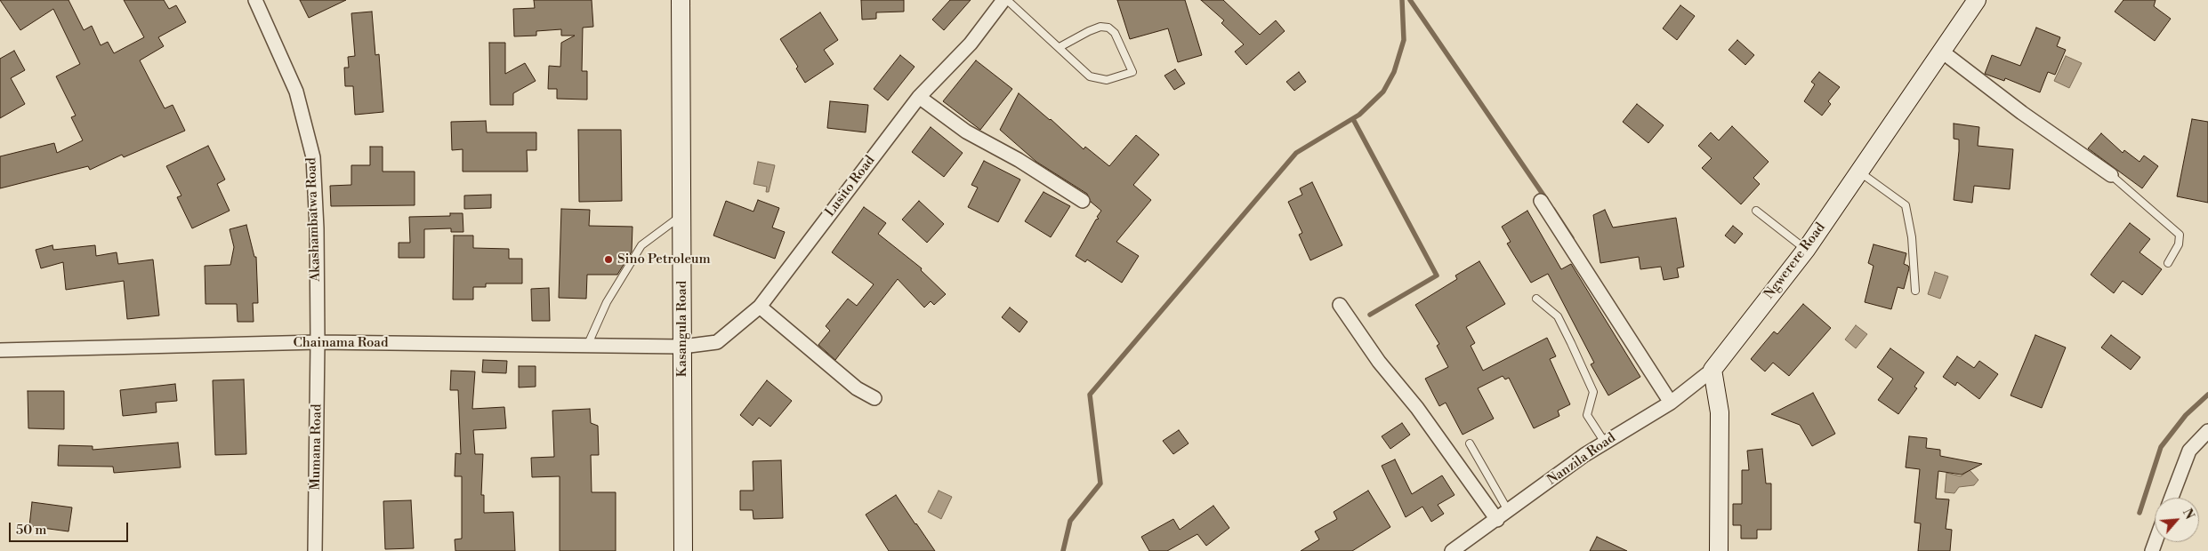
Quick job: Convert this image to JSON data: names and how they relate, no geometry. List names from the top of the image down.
{
  "streets": {
    "street": [
      "Lusito Road",
      "Akashambatwa Road",
      "Ngwerere Road",
      "Kasangula Road",
      "Chainama Road",
      "Mumana Road",
      "Nanzila Road"
    ]
  },
  "crossings": [
    ["Lusito Road", "Kasangula Road"],
    ["Lusito Road", "Chainama Road"],
    ["Akashambatwa Road", "Chainama Road"],
    ["Akashambatwa Road", "Mumana Road"],
    ["Ngwerere Road", "Nanzila Road"],
    ["Kasangula Road", "Chainama Road"],
    ["Chainama Road", "Mumana Road"]
  ],
  "places": ["Sino Petroleum"],
  "scale_bar": "50 m",
  "north": "top right"
}
